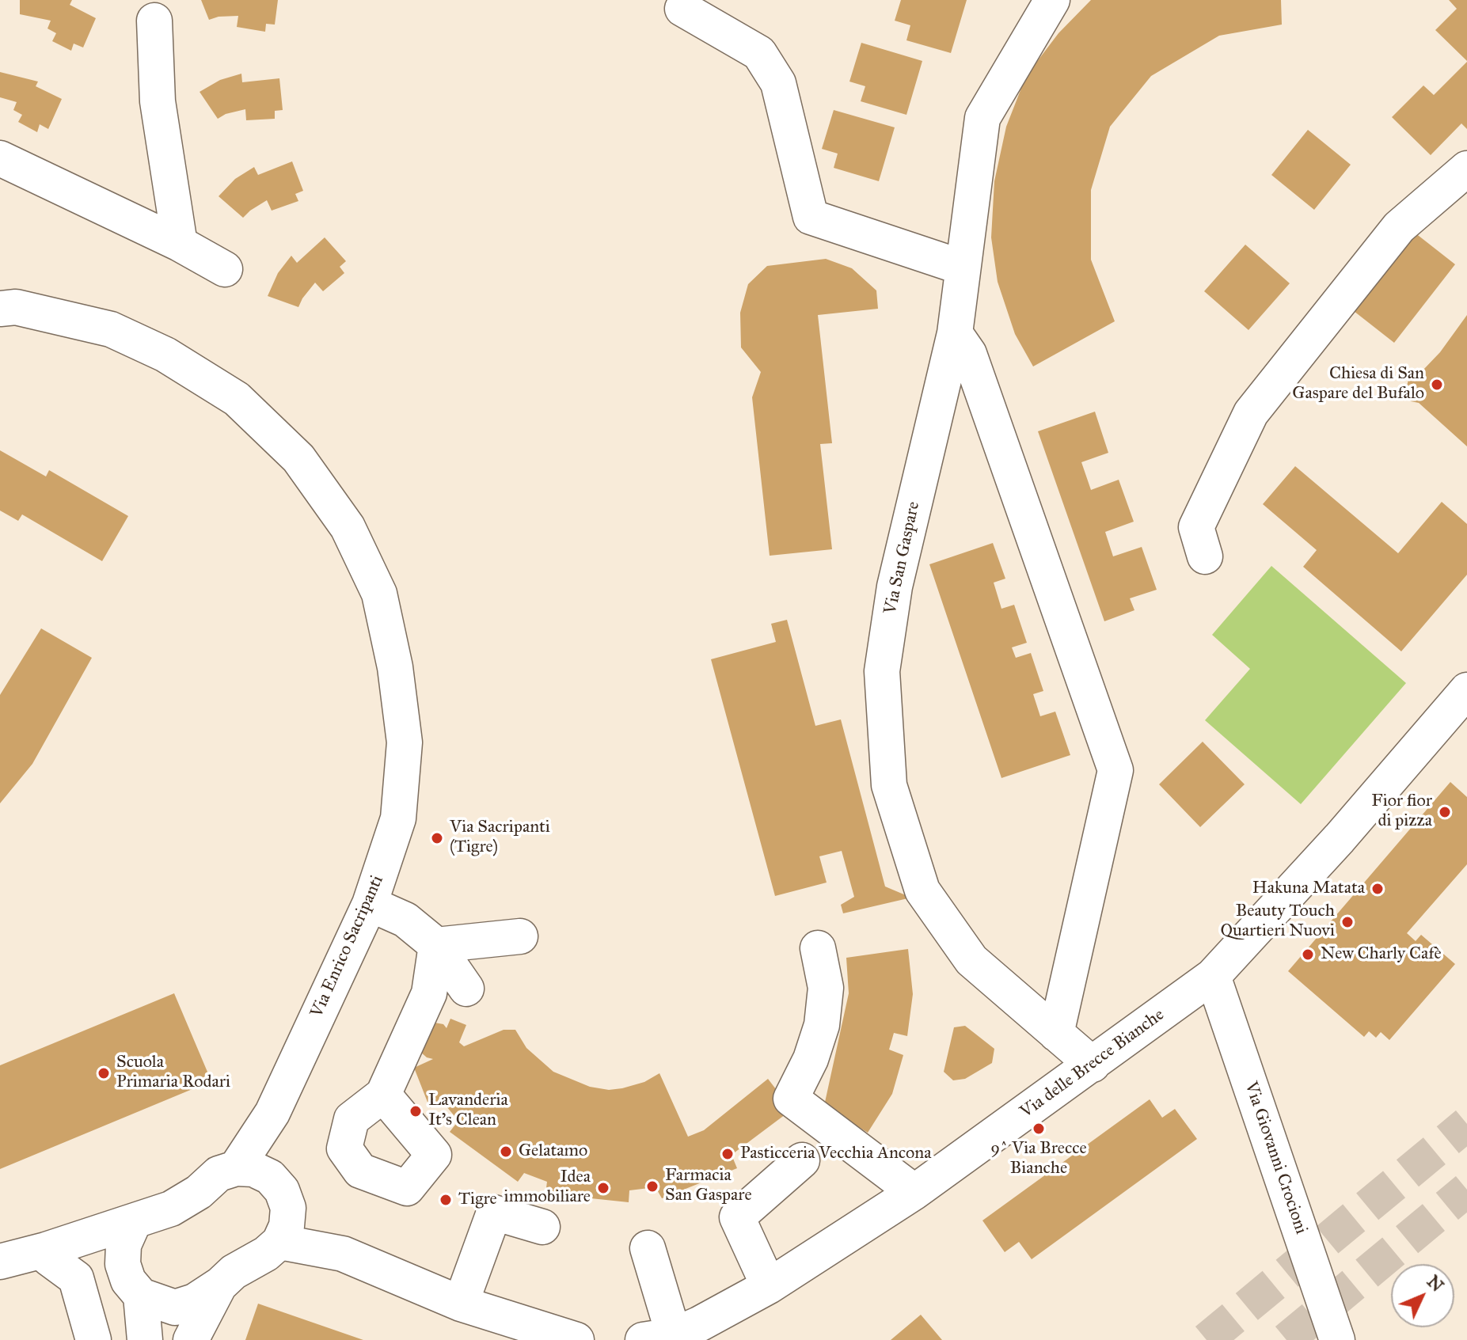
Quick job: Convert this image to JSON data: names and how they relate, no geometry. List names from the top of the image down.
{
  "streets": {
    "street": [
      "Via San Gaspare",
      "Via Enrico Sacripanti",
      "Via delle Brecce Bianche",
      "Via Giovanni Crocioni"
    ]
  },
  "crossings": [
    ["Via San Gaspare", "Via delle Brecce Bianche"],
    ["Via delle Brecce Bianche", "Via Giovanni Crocioni"]
  ],
  "places": [
    "Chiesa di San Gaspare del Bufalo",
    "Fior fior di pizza",
    "Via Sacripanti (Tigre)",
    "Hakuna Matata",
    "Beauty Touch Quartieri Nuovi",
    "New Charly Cafè",
    "Scuola Primaria Rodari",
    "Lavanderia It's Clean",
    "9^ Via Brecce Bianche",
    "Gelatamo",
    "Pasticceria Vecchia Ancona",
    "Farmacia San Gaspare",
    "Idea immobiliare",
    "Tigre"
  ],
  "north": "top right"
}
